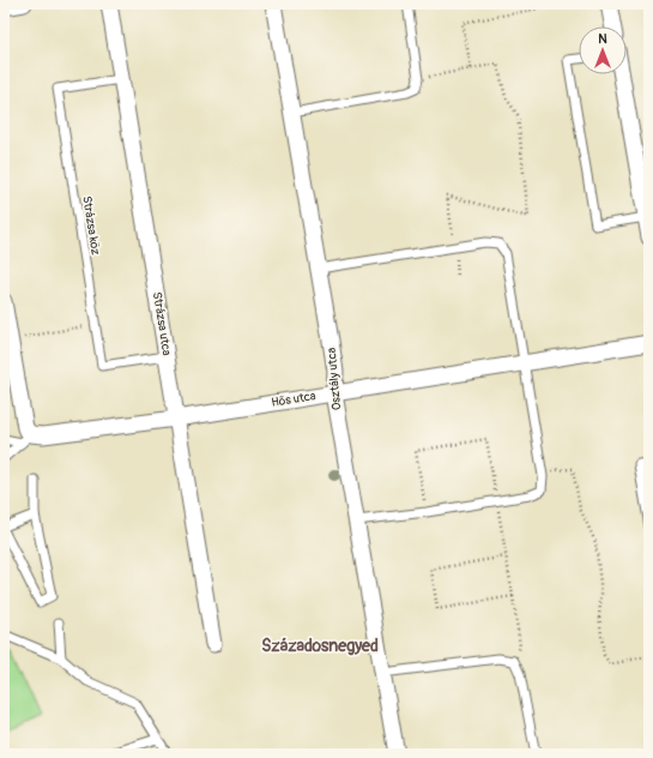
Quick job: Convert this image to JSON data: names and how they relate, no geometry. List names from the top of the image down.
{
  "streets": {
    "street": ["Strázsa utca", "Osztály utca", "Hős utca"],
    "lane": ["Strázsa köz"]
  },
  "crossings": [
    ["Strázsa köz", "Strázsa utca"],
    ["Strázsa utca", "Hős utca"],
    ["Osztály utca", "Hős utca"]
  ],
  "districts": ["Századosnegyed"],
  "north": "top"
}
